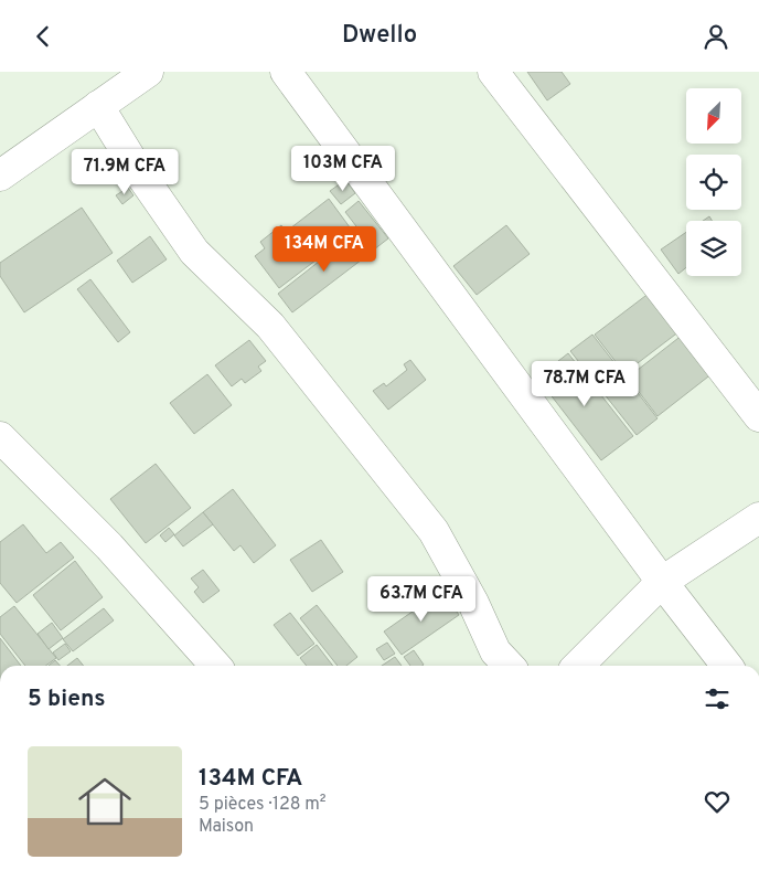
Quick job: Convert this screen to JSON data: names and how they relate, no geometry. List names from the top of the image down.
{
  "north": "bottom left",
  "page": {
    "header": "Dwello",
    "price": [
      "103M CFA",
      "71.9M CFA",
      "134M CFA",
      "78.7M CFA",
      "63.7M CFA"
    ],
    "heading": "5 biens",
    "list": [
      {
        "name": "134M CFA",
        "note": "5 pièces · 128 m² · Maison"
      }
    ]
  }
}
